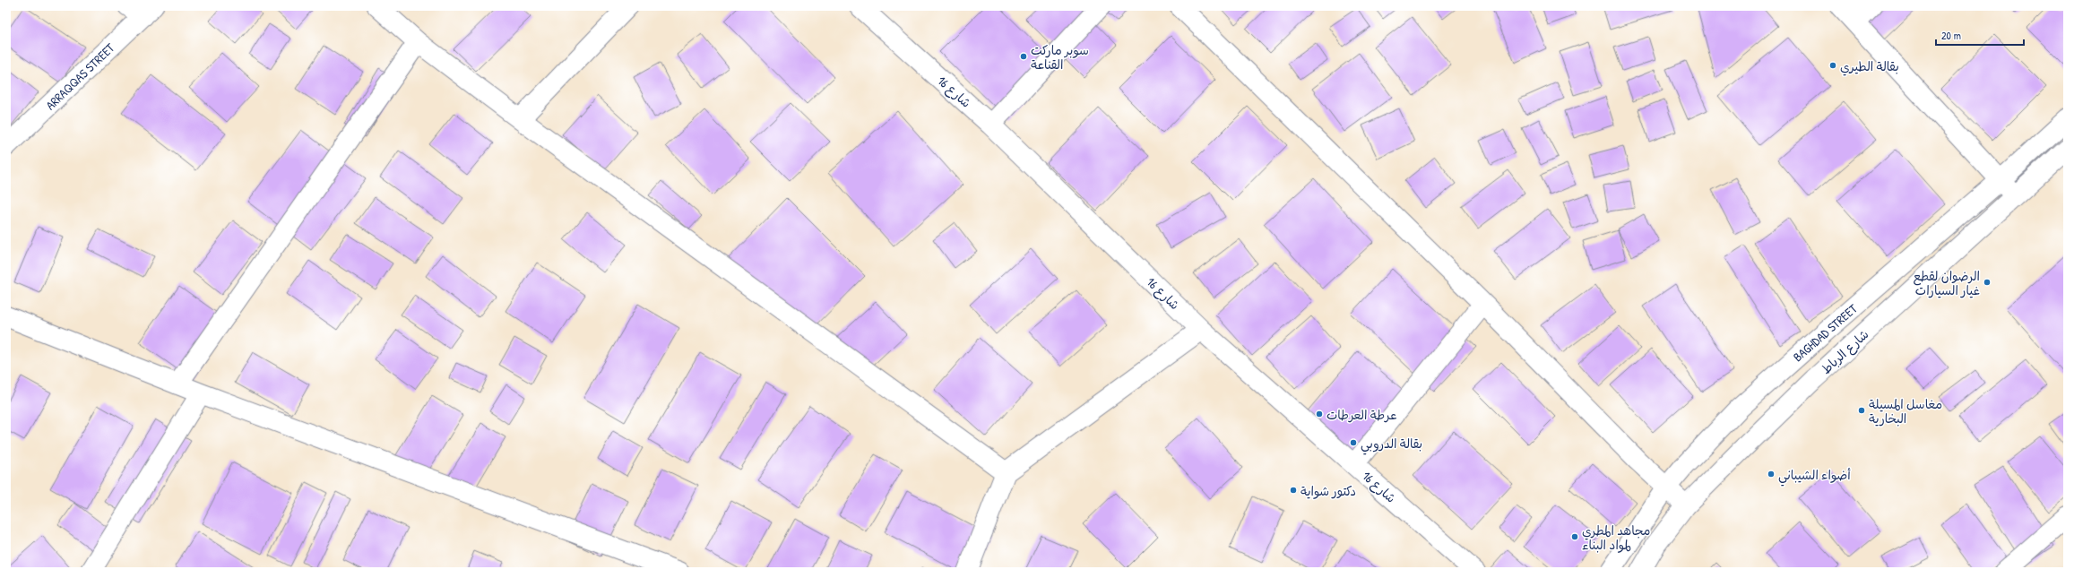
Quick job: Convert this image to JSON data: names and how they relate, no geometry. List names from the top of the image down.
{
  "streets": {
    "street": [
      "ARRAQQAS STREET",
      "شارع 16",
      "BAGHDAD STREET",
      "شارع الرباط"
    ]
  },
  "places": [
    "سوبر ماركت القناعة",
    "بقالة الطيري",
    "الرضوان لقطع غيار السيارات",
    "مغاسل المسيلة البخارية",
    "عرطة العرطات",
    "بقالة الدروبي",
    "أضواء الشيباني",
    "دكتور شواية",
    "مجاهد المطري لمواد البناء"
  ],
  "scale_bar": "20 m"
}
